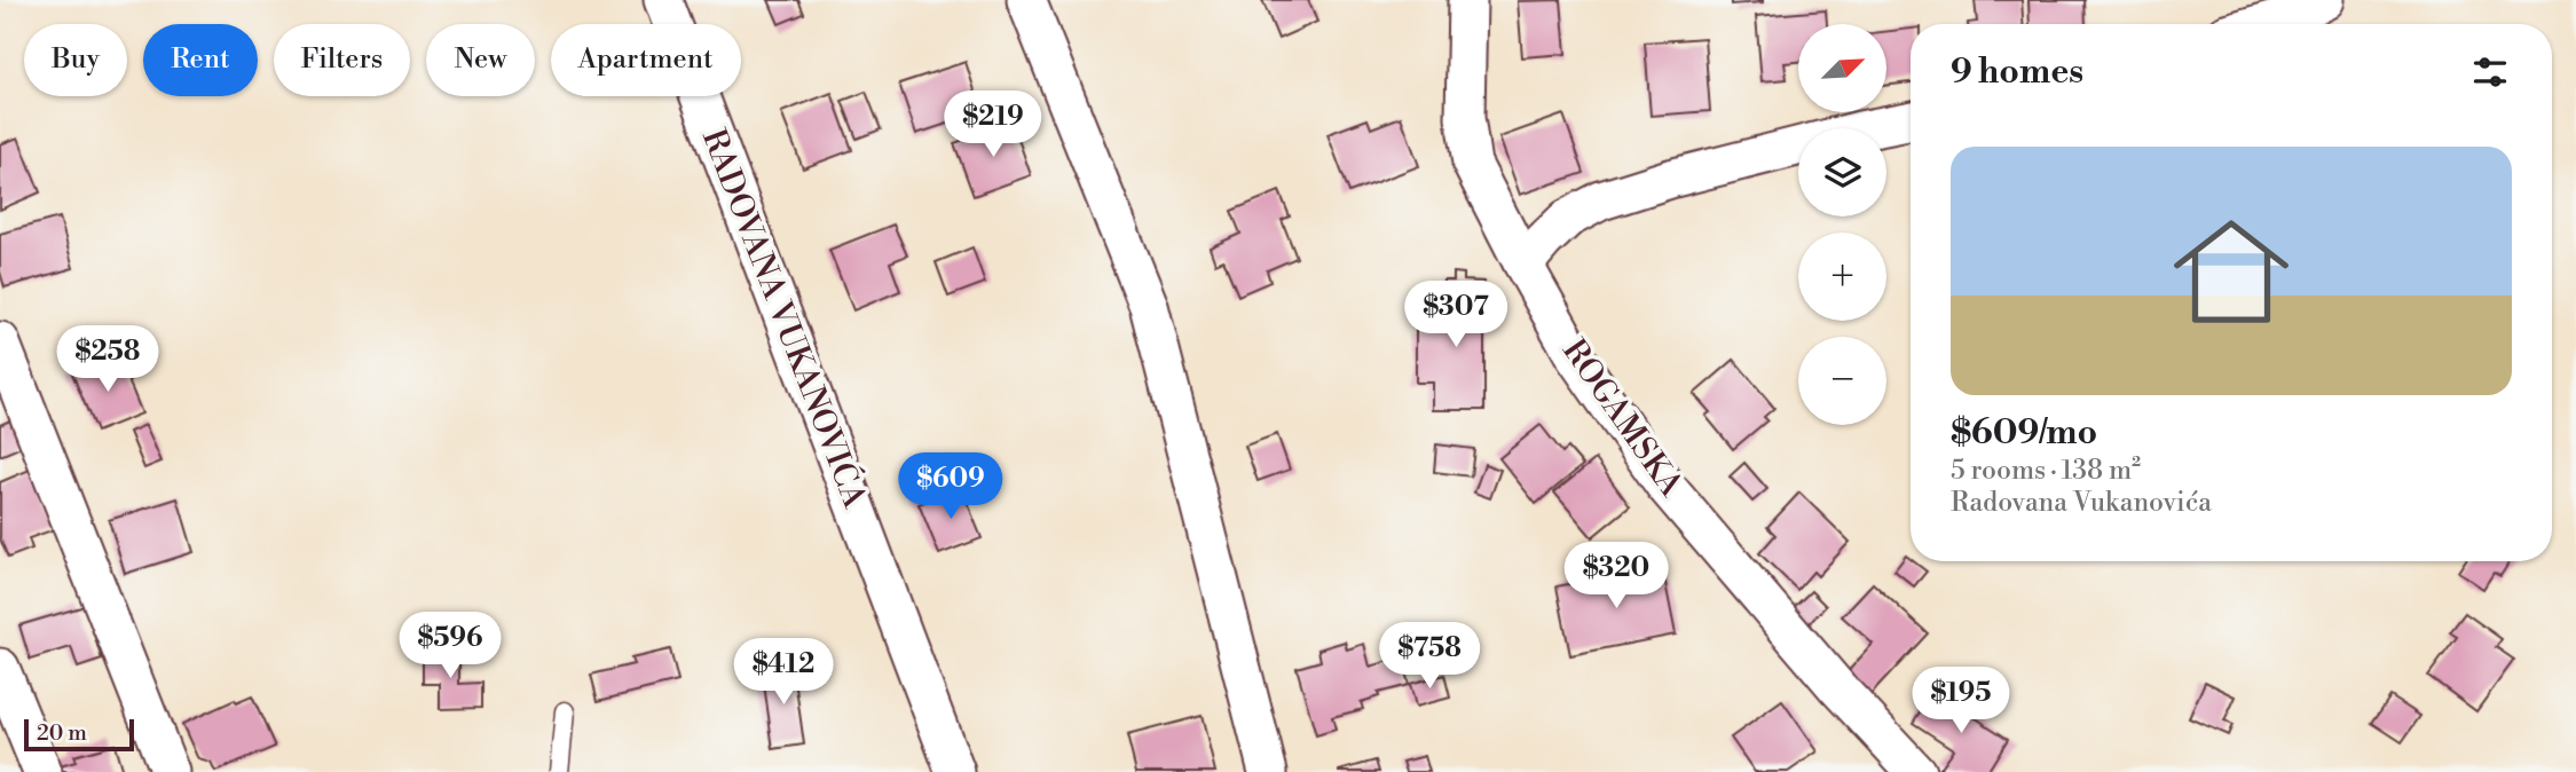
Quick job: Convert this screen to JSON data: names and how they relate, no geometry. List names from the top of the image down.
{
  "streets": {
    "street": ["RADOVANA VUKANOVIĆA", "ROGAMSKA"]
  },
  "scale_bar": "20 m",
  "north": "top right",
  "page": {
    "map_buttons": ["+", "−"],
    "chip": [
      "Buy",
      "Rent",
      "Filters",
      "New",
      "Apartment"
    ],
    "heading": "9 homes",
    "price": [
      "$219",
      "$307",
      "$258",
      "$609",
      "$320",
      "$596",
      "$758",
      "$412",
      "$195"
    ],
    "list": [
      {
        "name": "$609/mo",
        "note": "5 rooms · 138 m² · Radovana Vukanovića"
      }
    ],
    "scale": "20 m"
  }
}
